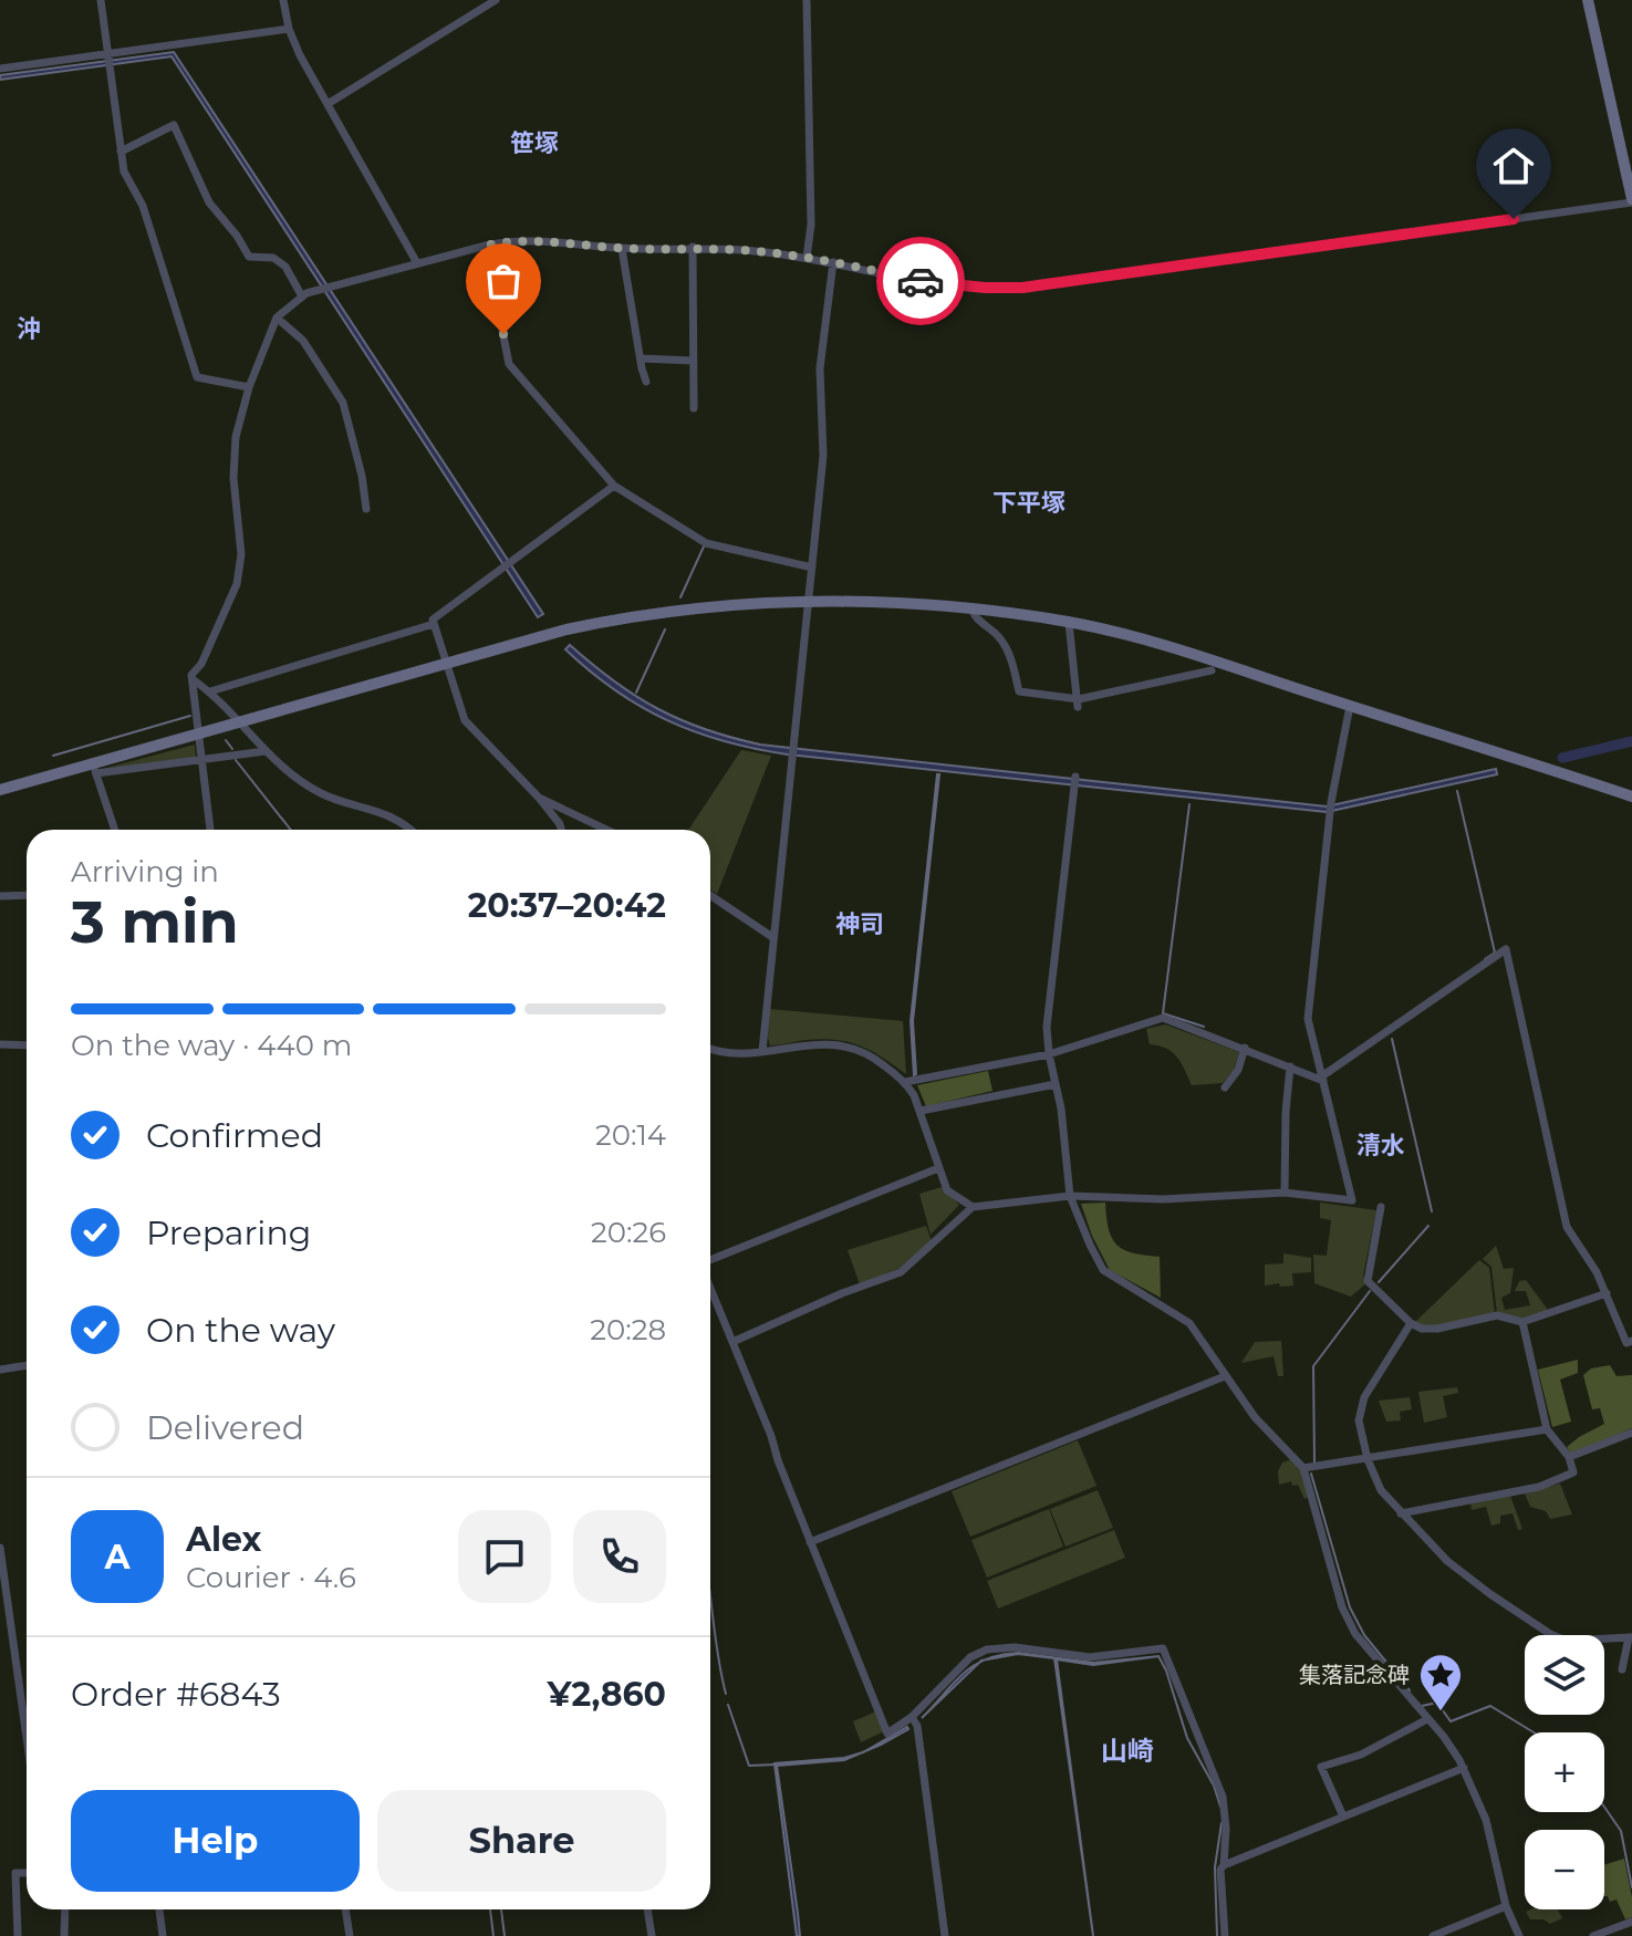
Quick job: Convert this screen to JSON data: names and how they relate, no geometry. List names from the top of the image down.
{
  "districts": [
    "笹塚",
    "沖",
    "下平塚",
    "神司",
    "清水",
    "山崎"
  ],
  "places": {
    "place": ["集落記念碑"]
  },
  "page": {
    "heading": ["3 min", "Arriving in", "20:37–20:42"],
    "panel": [
      "Alex",
      "Courier · 4.6",
      "Order #6843",
      "¥2,860"
    ],
    "bar": "On the way · 440 m",
    "list": [
      ["Confirmed", "20:14"],
      ["Preparing", "20:26"],
      ["On the way", "20:28"],
      "Delivered"
    ],
    "round": "A",
    "map_buttons": ["+", "−"],
    "buttons": ["Help", "Share"]
  }
}
